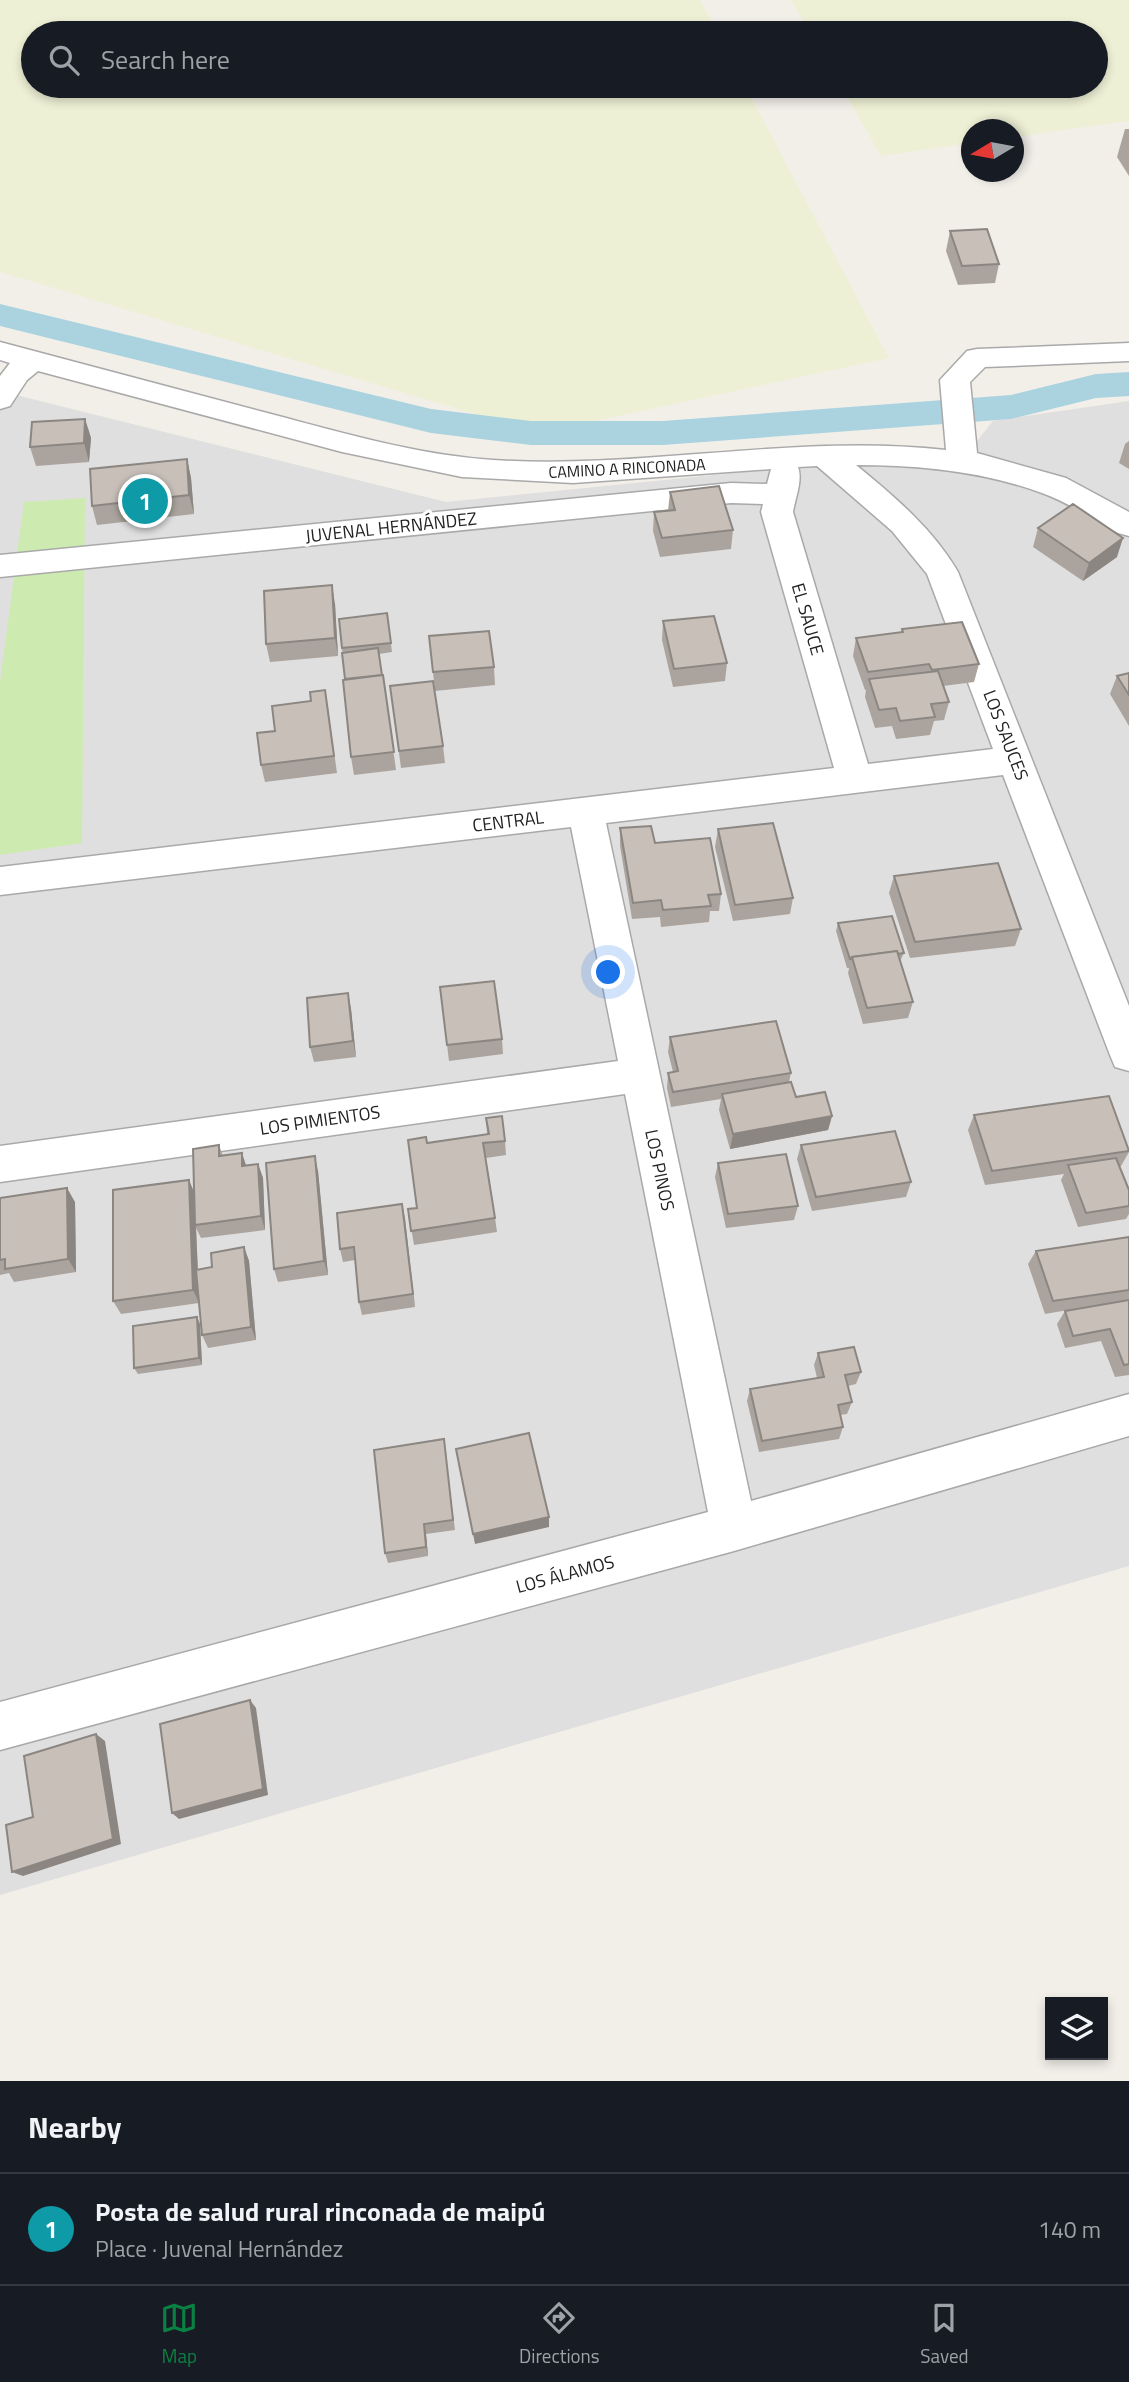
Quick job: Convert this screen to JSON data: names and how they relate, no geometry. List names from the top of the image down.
{
  "streets": {
    "street": [
      "CAMINO A RINCONADA",
      "JUVENAL HERNÁNDEZ",
      "EL SAUCE",
      "LOS SAUCES",
      "CENTRAL",
      "LOS PIMIENTOS",
      "LOS PINOS",
      "LOS ÁLAMOS"
    ]
  },
  "crossings": [
    ["CAMINO A RINCONADA", "EL SAUCE"],
    ["CAMINO A RINCONADA", "LOS SAUCES"],
    ["JUVENAL HERNÁNDEZ", "EL SAUCE"],
    ["EL SAUCE", "CENTRAL"],
    ["LOS SAUCES", "CENTRAL"],
    ["CENTRAL", "LOS PINOS"],
    ["LOS PIMIENTOS", "LOS PINOS"],
    ["LOS PINOS", "LOS ÁLAMOS"]
  ],
  "north": "left",
  "page": {
    "search": "Search here",
    "pins": "1",
    "heading": "Nearby",
    "list": [
      {
        "mark": "1",
        "name": "Posta de salud rural rinconada de maipú",
        "note": "Place · Juvenal Hernández",
        "value": "140 m"
      }
    ],
    "nav": ["Map", "Directions", "Saved"]
  }
}
